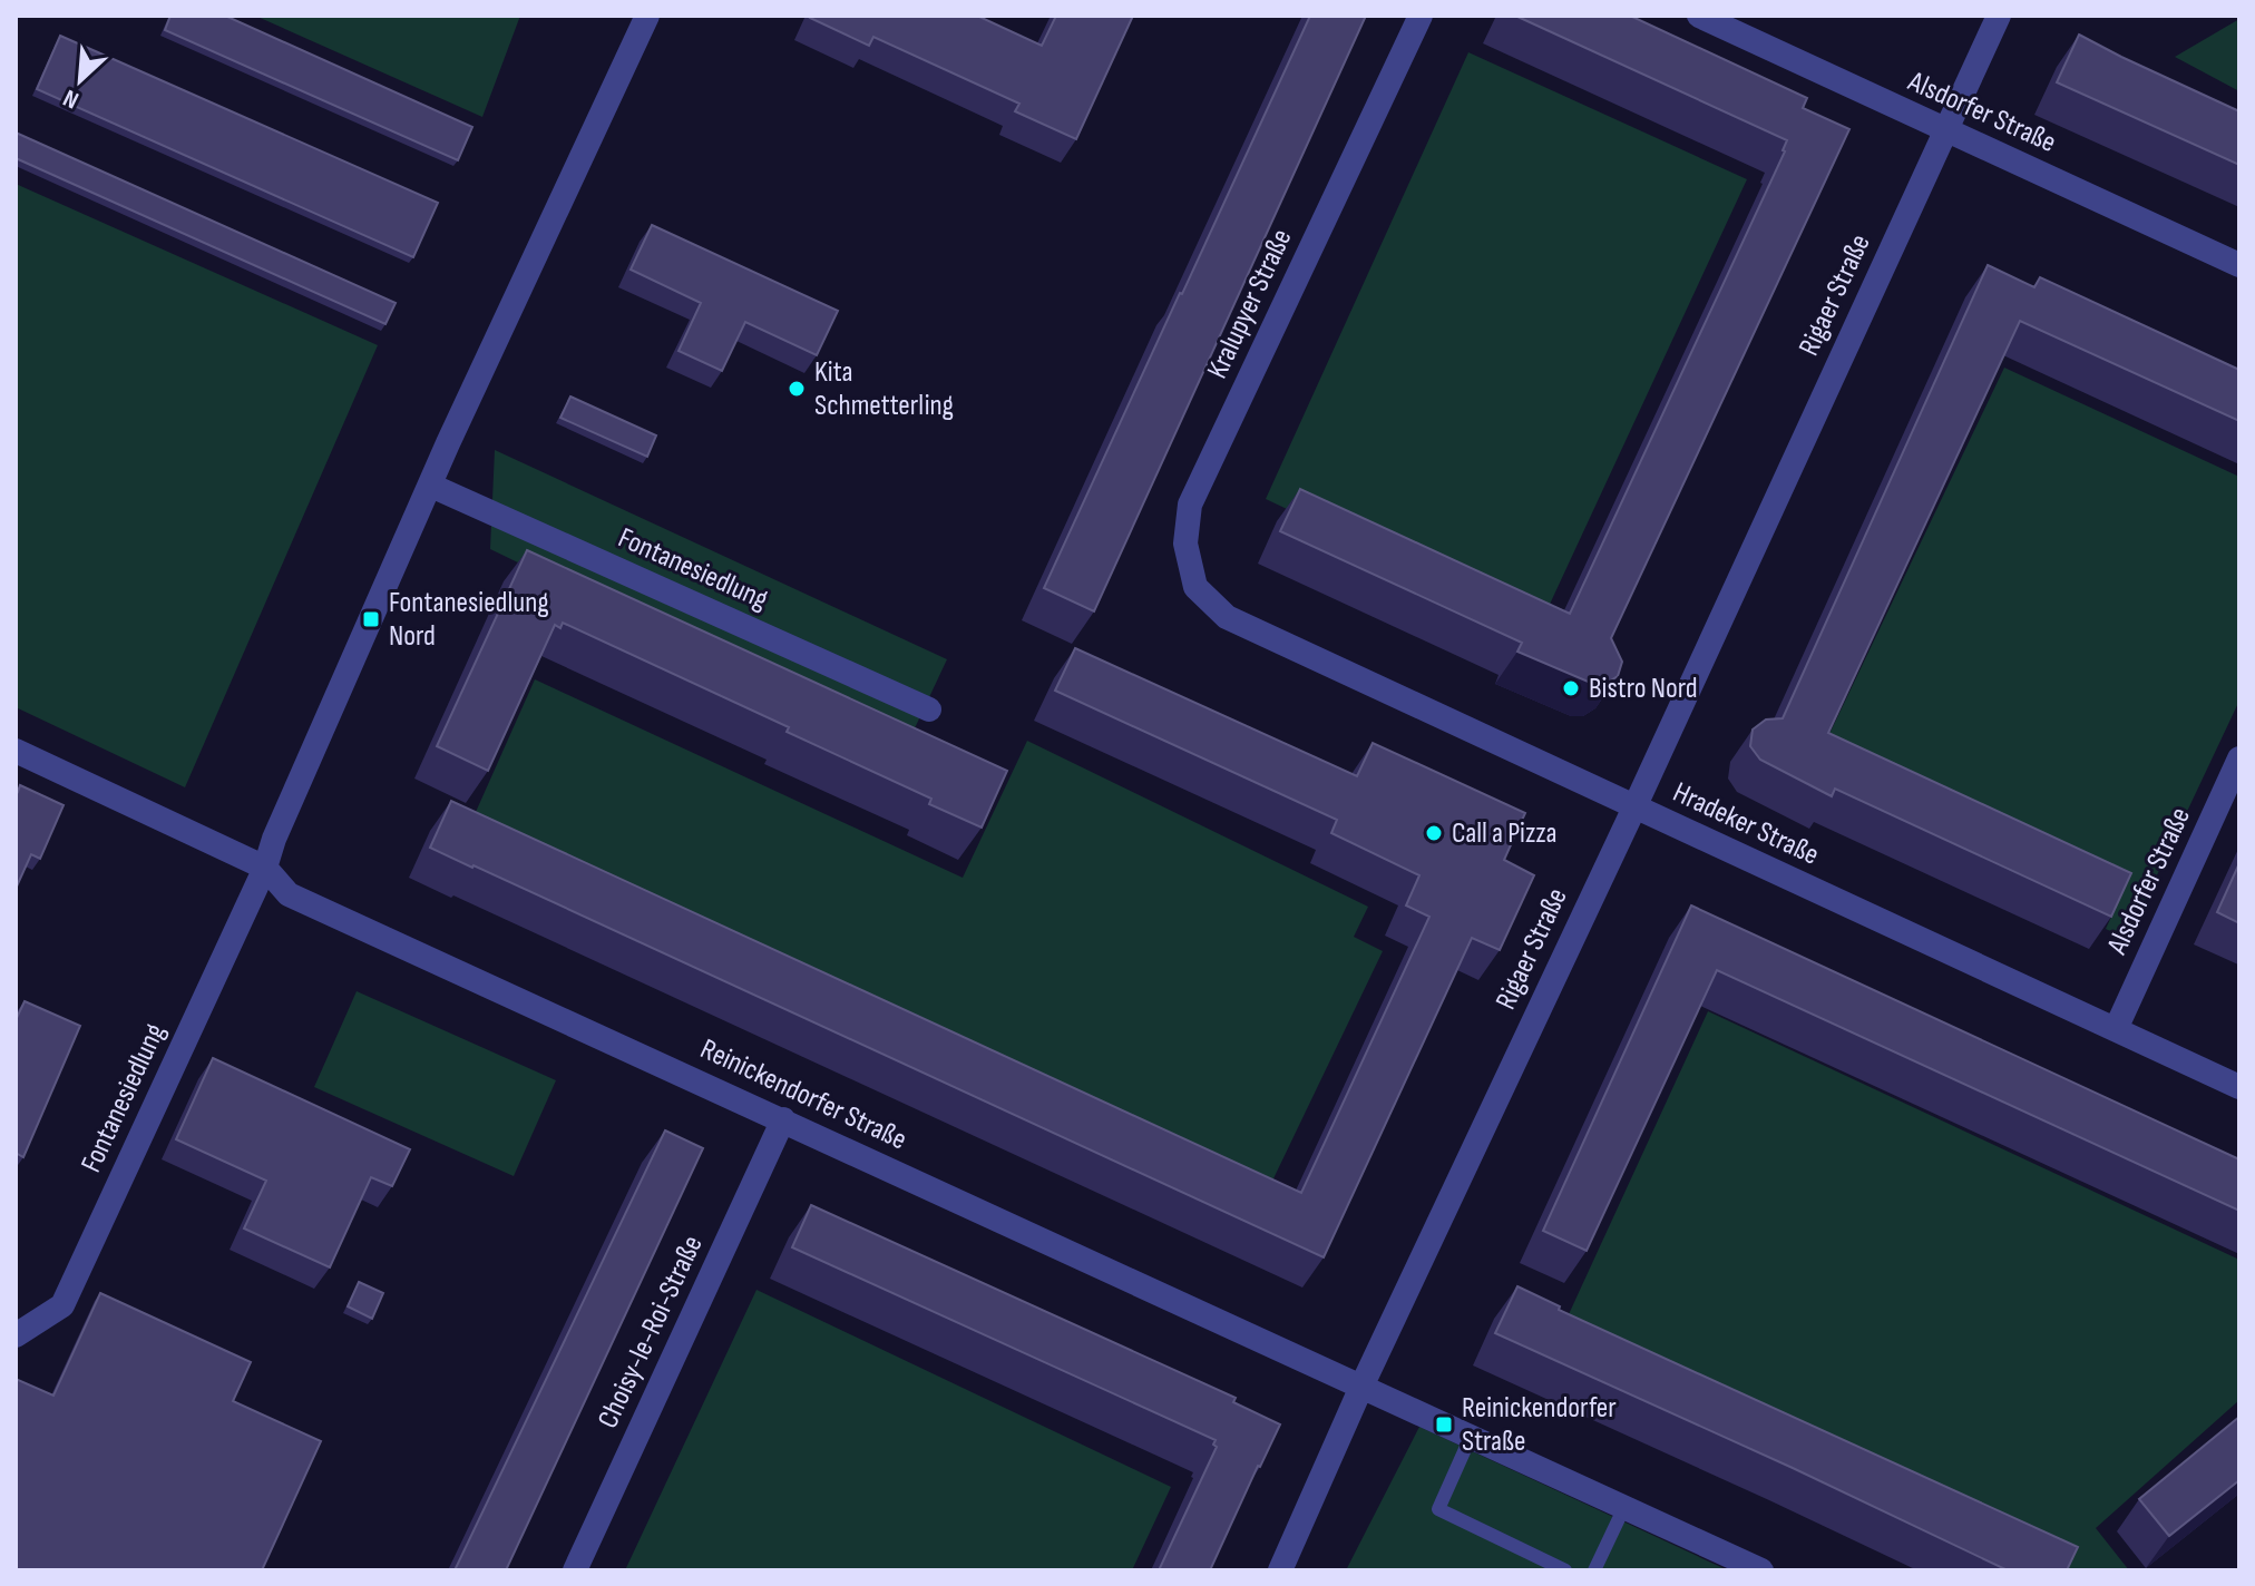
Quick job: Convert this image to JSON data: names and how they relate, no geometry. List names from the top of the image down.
{
  "streets": {
    "street": [
      "Alsdorfer Straße",
      "Rigaer Straße",
      "Kralupyer Straße",
      "Fontanesiedlung",
      "Hradeker Straße",
      "Reinickendorfer Straße",
      "Choisy-le-Roi-Straße"
    ]
  },
  "crossings": [
    ["Alsdorfer Straße", "Rigaer Straße"],
    ["Alsdorfer Straße", "Hradeker Straße"],
    ["Rigaer Straße", "Hradeker Straße"],
    ["Rigaer Straße", "Reinickendorfer Straße"],
    ["Kralupyer Straße", "Hradeker Straße"],
    ["Fontanesiedlung", "Reinickendorfer Straße"],
    ["Reinickendorfer Straße", "Choisy-le-Roi-Straße"]
  ],
  "places": {
    "other": ["Kita Schmetterling", "Bistro Nord", "Call a Pizza"],
    "transit": ["Fontanesiedlung Nord", "Reinickendorfer Straße"]
  },
  "north": "bottom left"
}
